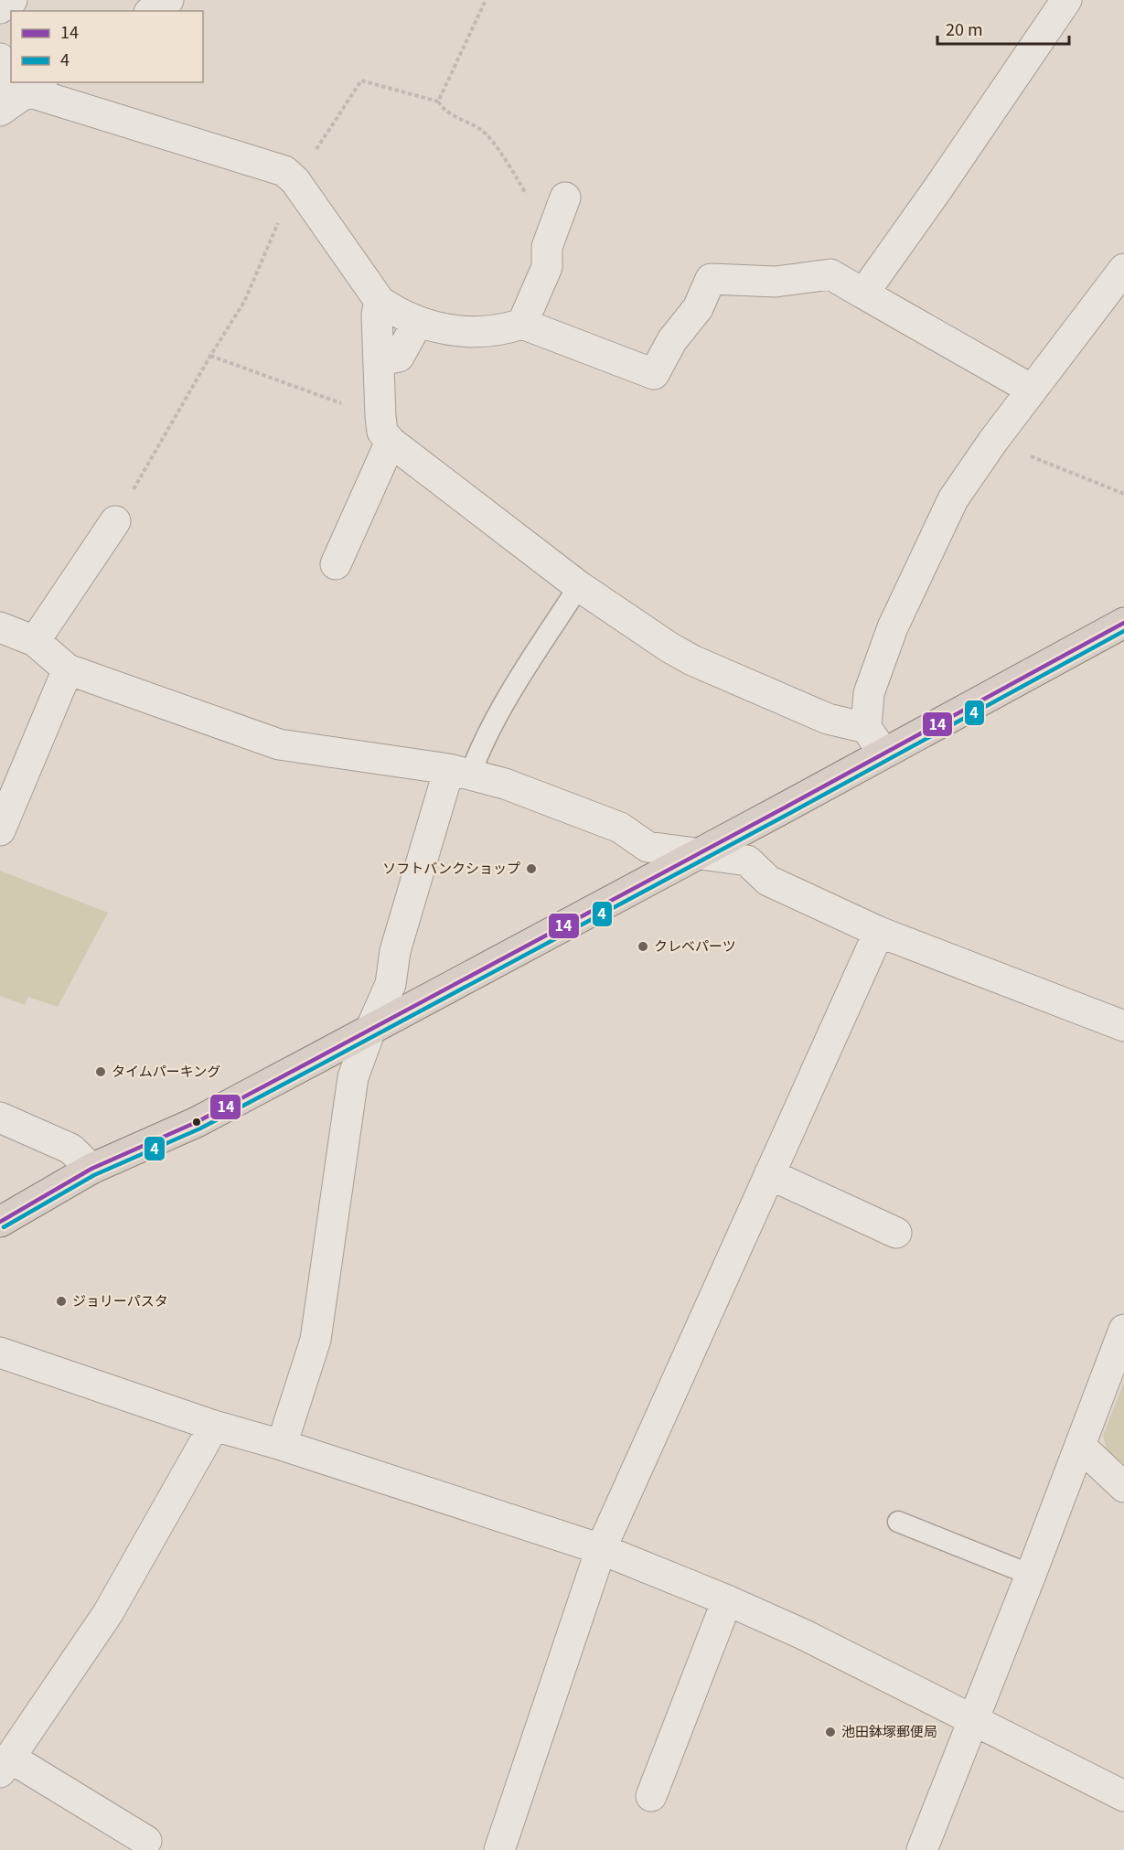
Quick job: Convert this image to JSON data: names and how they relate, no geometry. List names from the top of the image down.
{
  "places": [
    "ソフトバンクショップ",
    "クレベパーツ",
    "タイムパーキング",
    "ジョリーパスタ",
    "池田鉢塚郵便局"
  ],
  "lines": ["transit line 14", "transit line 4"],
  "legend": ["14", "4"],
  "scale_bar": "20 m"
}
